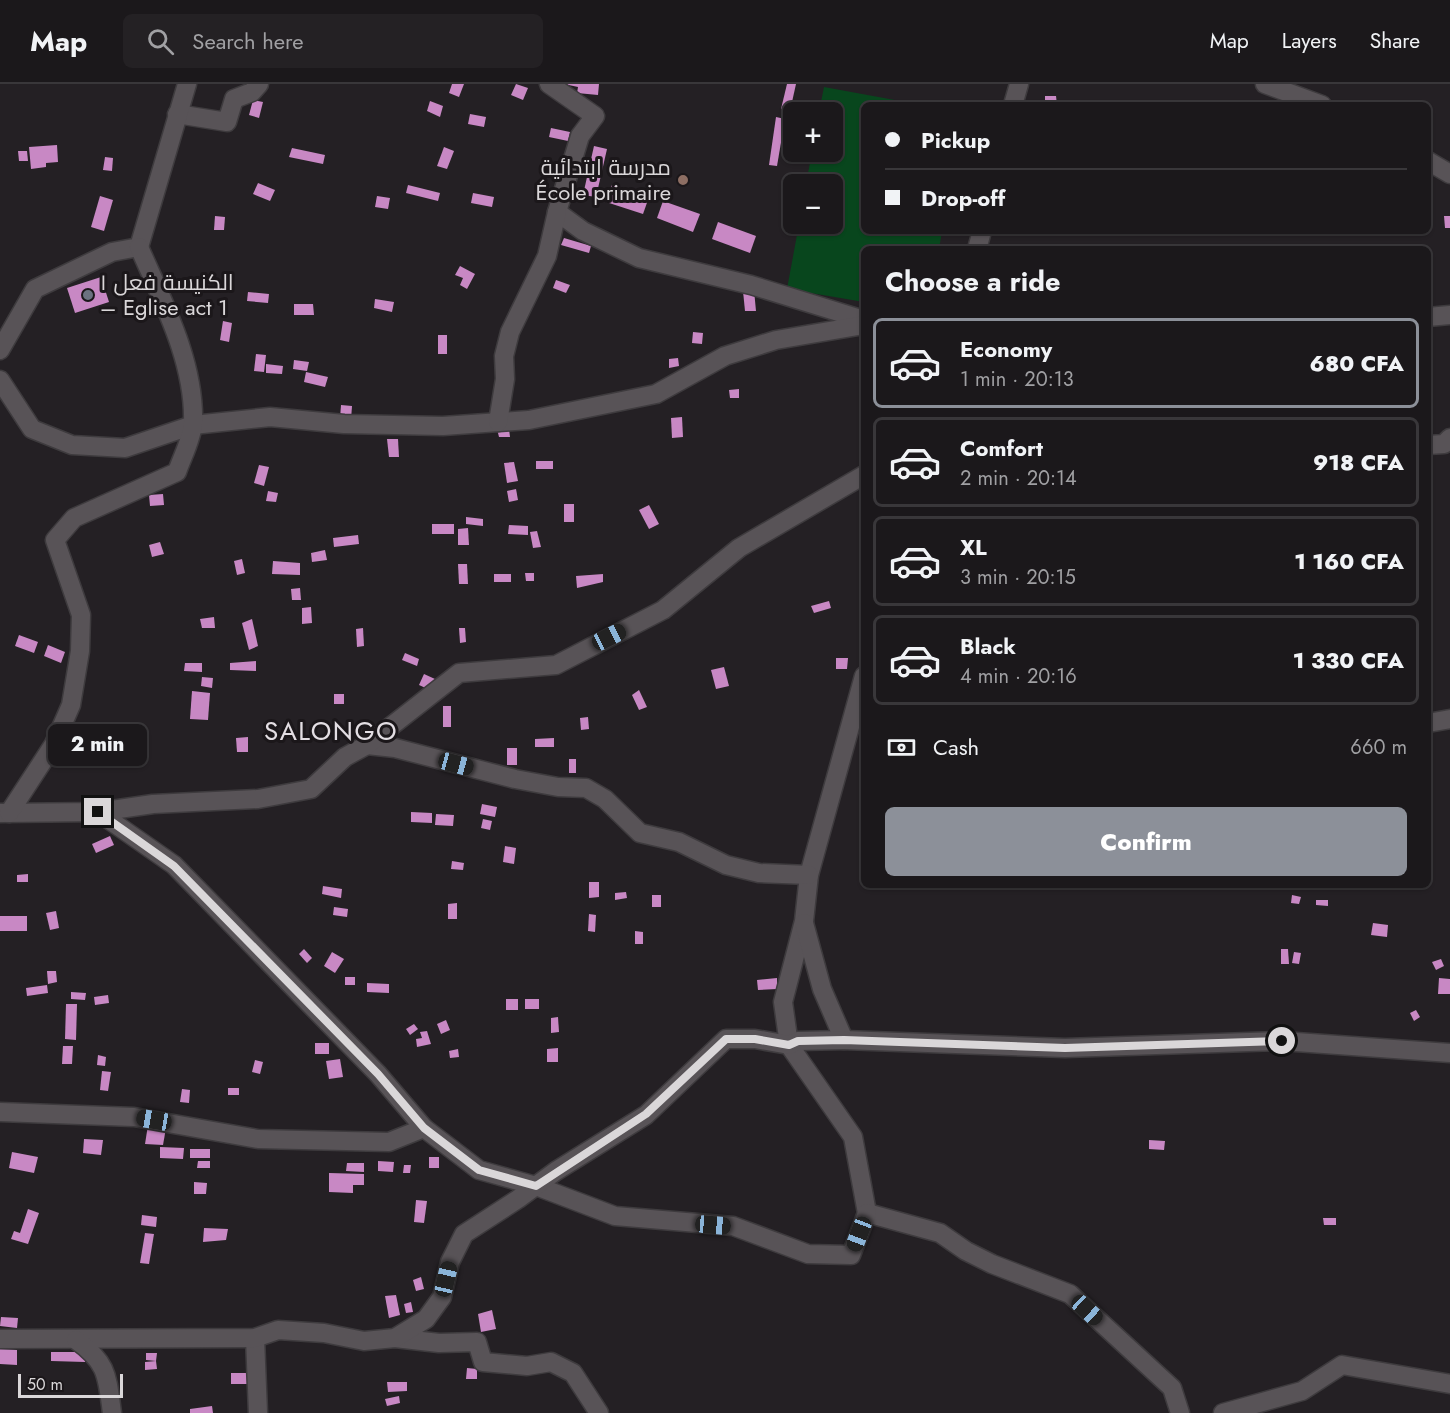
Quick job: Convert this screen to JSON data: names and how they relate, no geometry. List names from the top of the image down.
{
  "districts": ["SALONGO"],
  "places": ["مدرسة ابتدائية École primaire", "الكنيسة فعل ۱ – Eglise act 1"],
  "scale_bar": "50 m",
  "page": {
    "header": "Map",
    "search": "Search here",
    "nav": ["Map", "Layers", "Share"],
    "map_buttons": ["+", "−"],
    "banner": ["Pickup", "Drop-off"],
    "heading": "Choose a ride",
    "list": [
      {
        "name": "Economy",
        "note": "1 min · 20:13",
        "value": "680 CFA"
      },
      {
        "name": "Comfort",
        "note": "2 min · 20:14",
        "value": "918 CFA"
      },
      {
        "name": "XL",
        "note": "3 min · 20:15",
        "value": "1 160 CFA"
      },
      {
        "name": "Black",
        "note": "4 min · 20:16",
        "value": "1 330 CFA"
      }
    ],
    "pay": ["Cash", "660 m"],
    "bubble": "2 min",
    "buttons": "Confirm",
    "scale": "50 m"
  }
}
